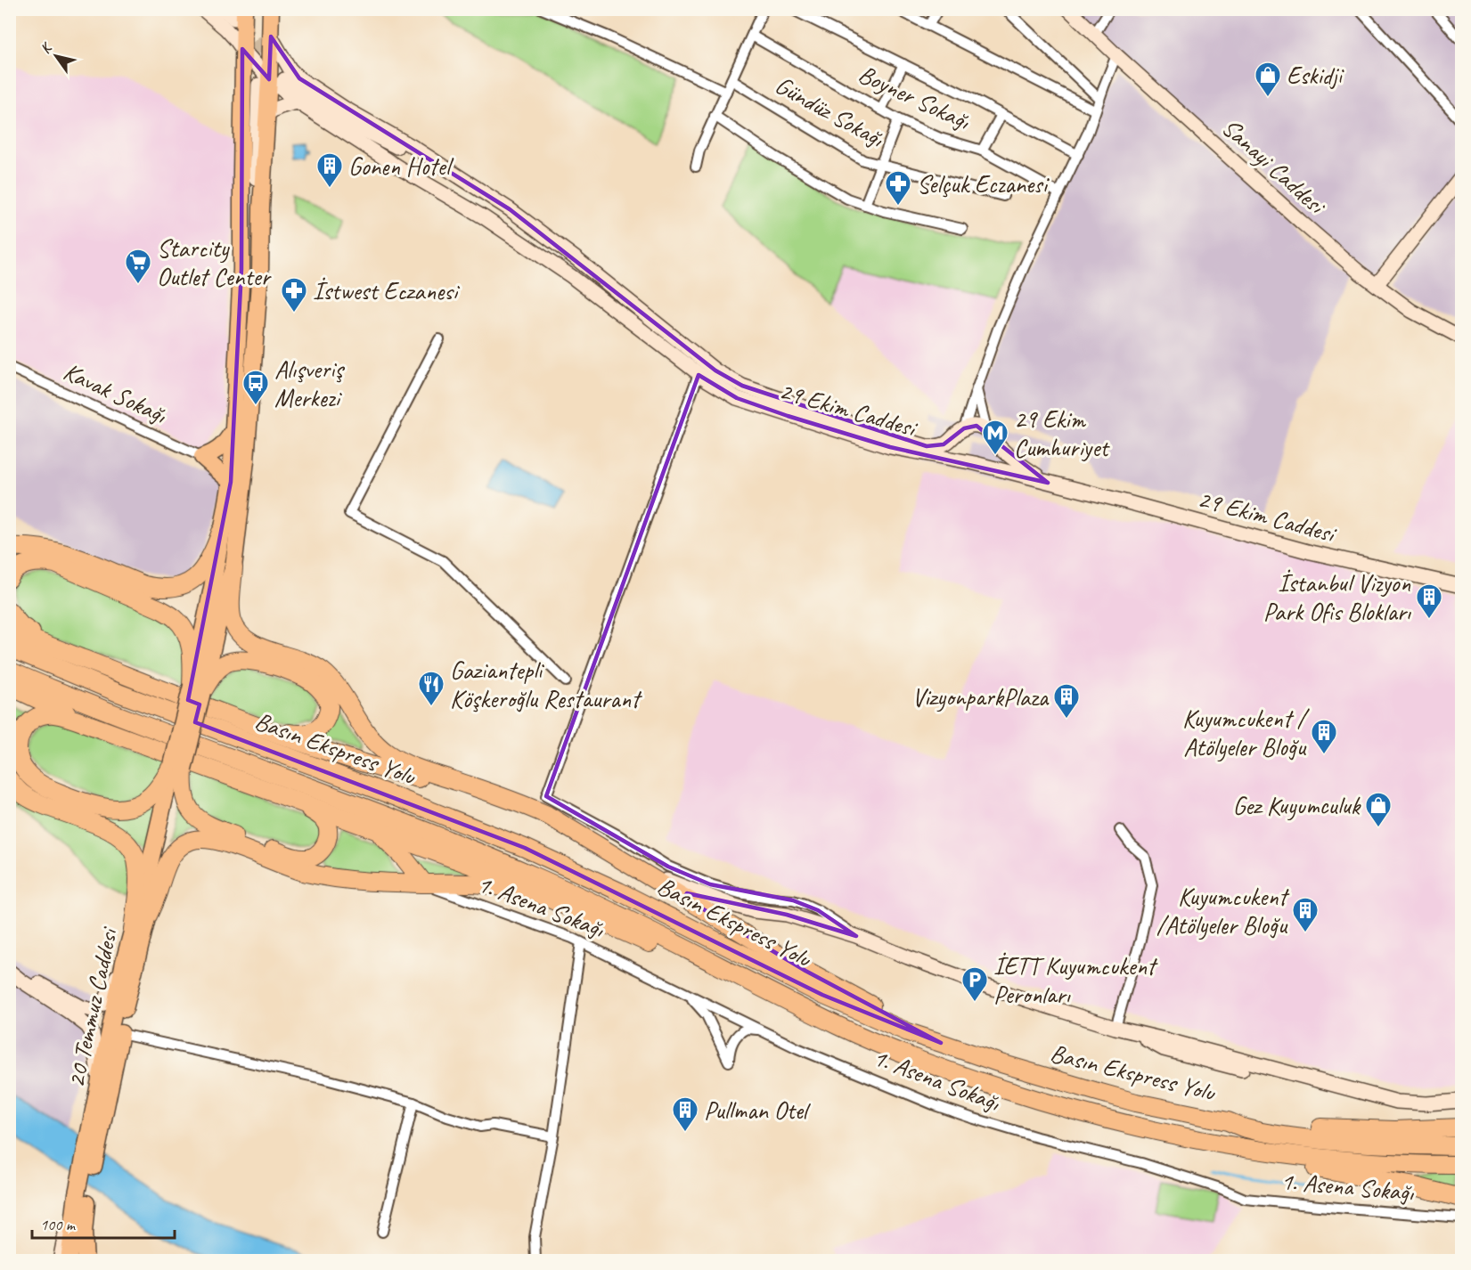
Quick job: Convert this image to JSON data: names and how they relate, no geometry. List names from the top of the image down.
{
  "streets": {
    "highway": ["Basın Ekspress Yolu"],
    "main road": ["Sanayi Caddesi", "29 Ekim Caddesi", "20 Temmuz Caddesi"],
    "street": [
      "Boyner Sokağı",
      "Gündüz Sokağı",
      "Kavak Sokağı",
      "1. Asena Sokağı"
    ]
  },
  "places": {
    "shop": ["Eskidji", "Gez Kuyumculuk"],
    "building": [
      "Gonen Hotel",
      "İstanbul Vizyon Park Ofis Blokları",
      "VizyonparkPlaza",
      "Kuyumcukent / Atölyeler Bloğu",
      "Kuyumcukent /Atölyeler Bloğu",
      "Pullman Otel"
    ],
    "pharmacy": ["Selçuk Eczanesi", "İstwest Eczanesi"],
    "supermarket": ["Starcity Outlet Center"],
    "bus stop": ["Alışveriş Merkezi"],
    "metro station": ["29 Ekim Cumhuriyet"],
    "restaurant": ["Gaziantepli Köşkeroğlu Restaurant"],
    "parking": ["İETT Kuyumcukent Peronları"]
  },
  "scale_bar": "100 m",
  "north": "top left"
}
